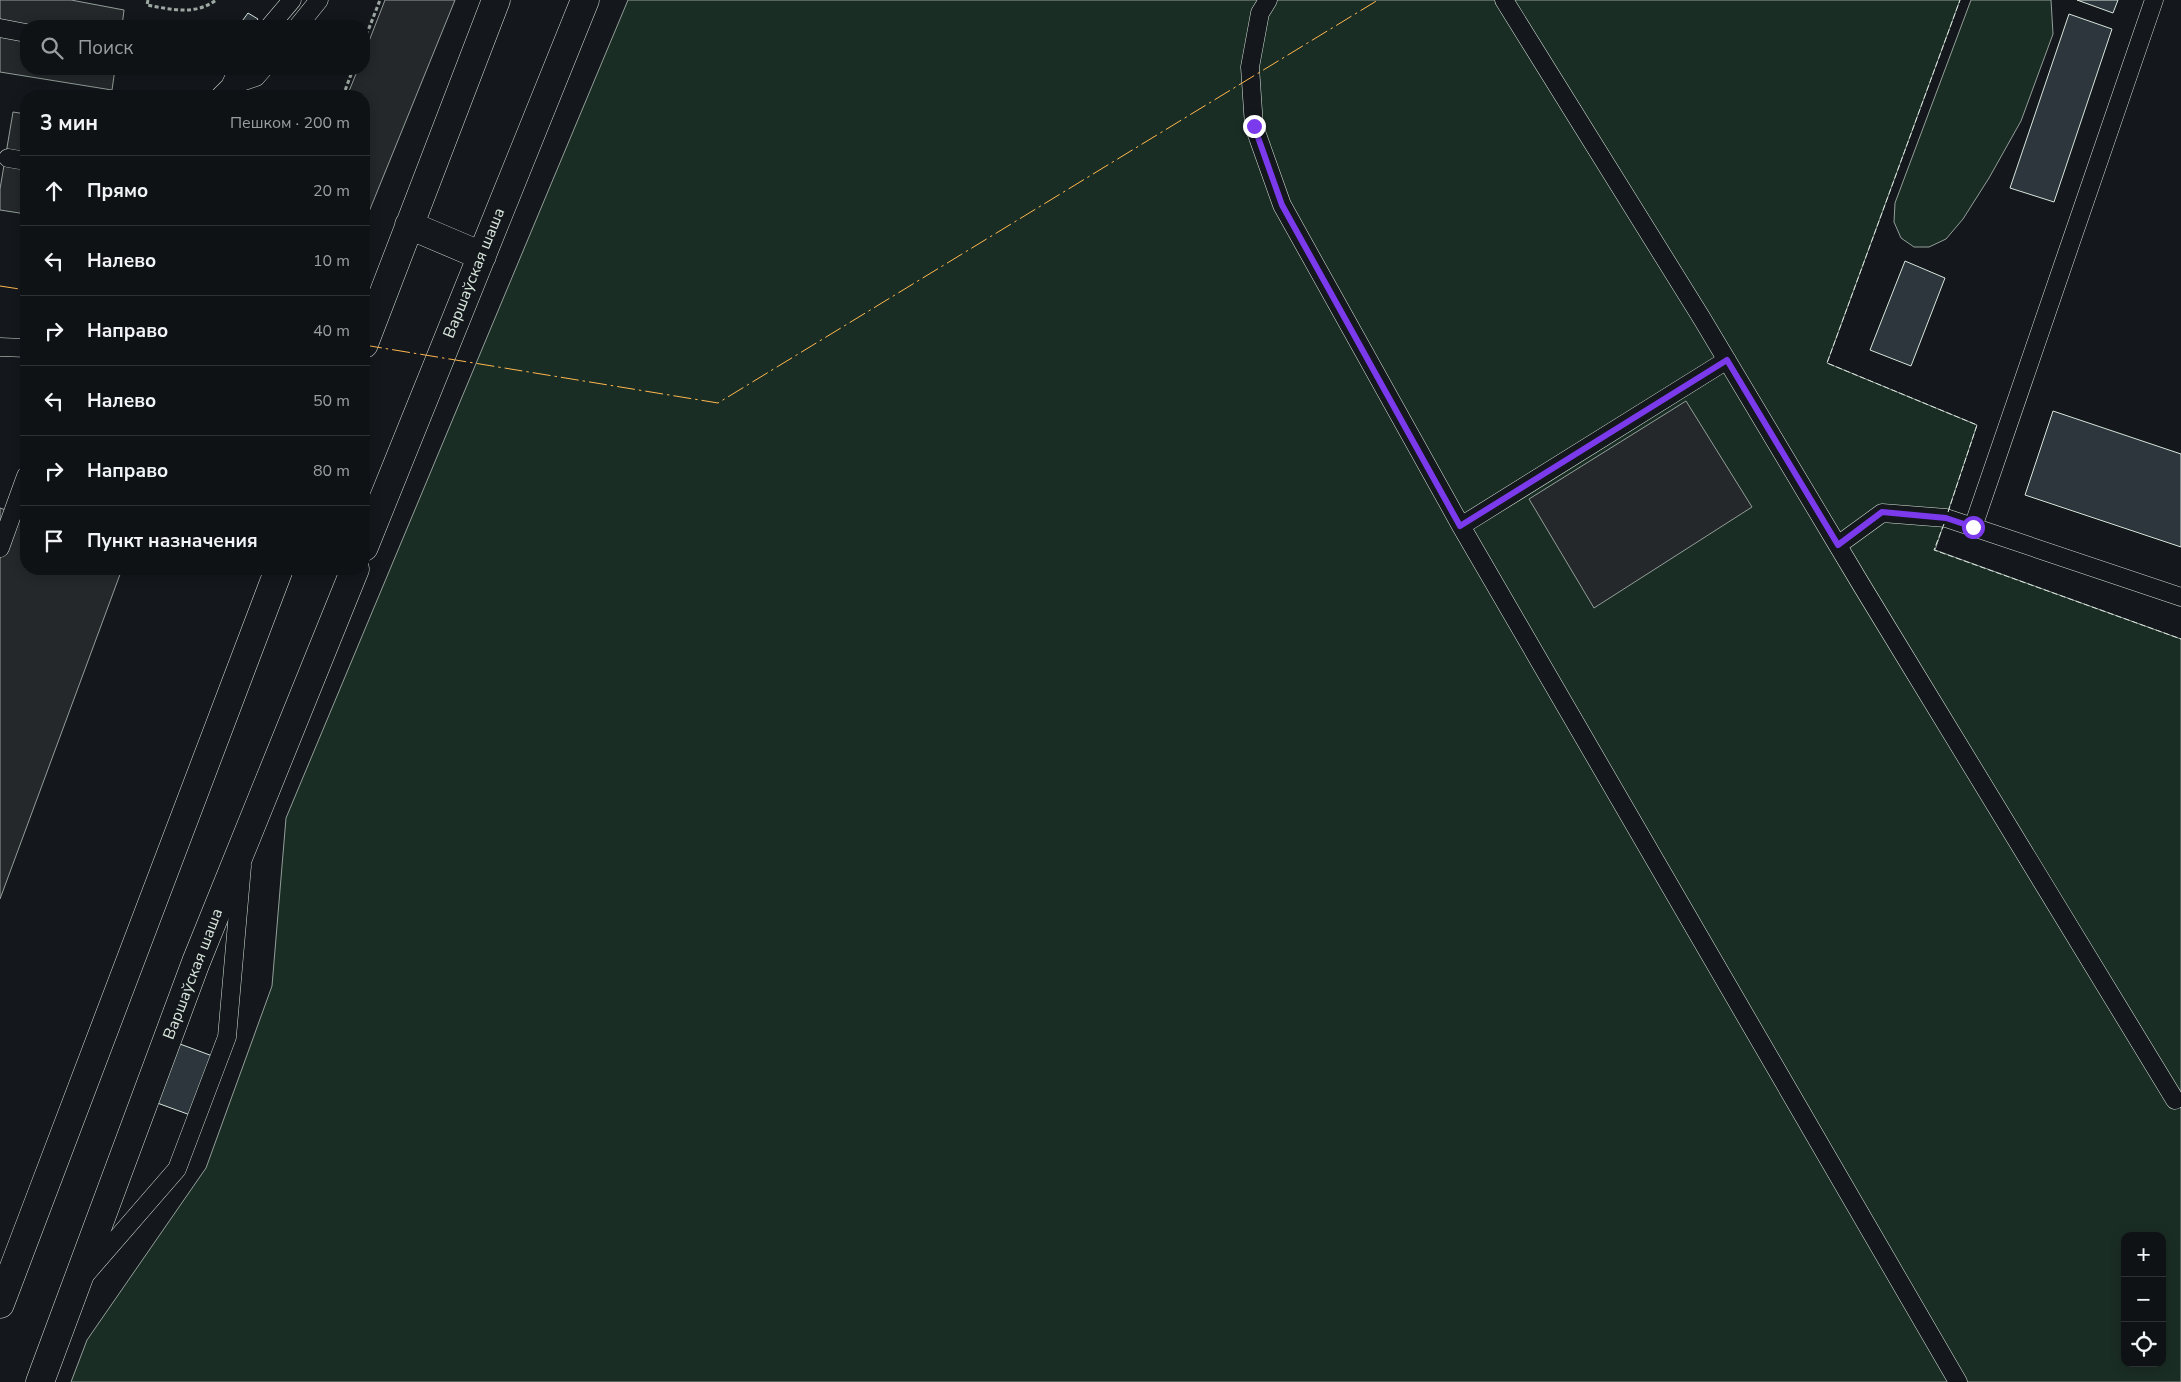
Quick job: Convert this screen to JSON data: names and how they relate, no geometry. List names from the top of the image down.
{
  "streets": {
    "highway": ["Варшаўская шаша"]
  },
  "page": {
    "search": "Поиск",
    "heading": ["3 мин", "Пешком · 200 m"],
    "list": [
      ["Прямо", "20 m"],
      ["Налево", "10 m"],
      ["Направо", "40 m"],
      ["Налево", "50 m"],
      ["Направо", "80 m"],
      "Пункт назначения"
    ],
    "map_buttons": ["+", "−"]
  }
}
